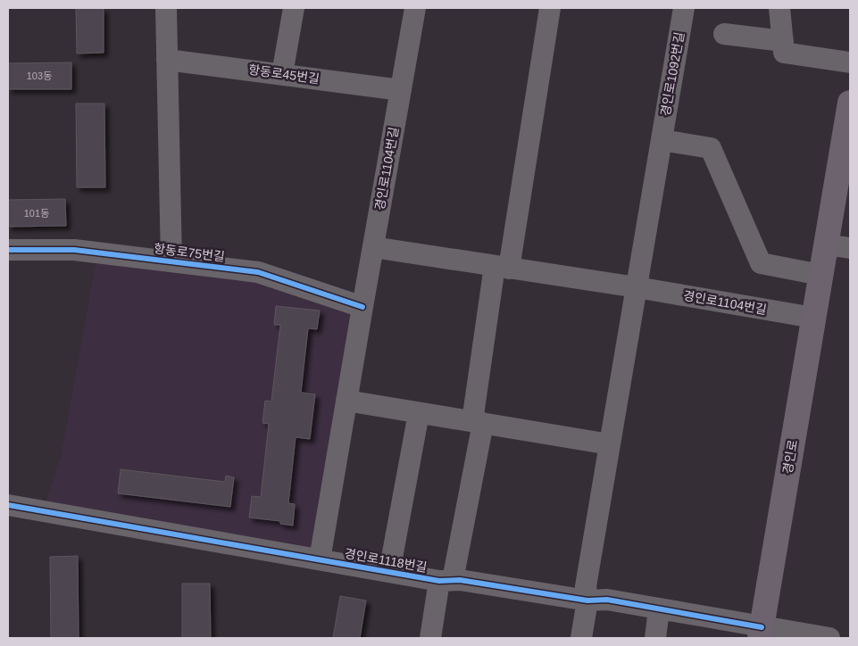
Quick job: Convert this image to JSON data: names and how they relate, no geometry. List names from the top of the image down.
{
  "streets": {
    "main road": ["경인로"],
    "street": [
      "항동로45번길",
      "경인로1092번길",
      "경인로1104번길",
      "항동로75번길",
      "경인로1118번길"
    ]
  },
  "crossings": [
    ["항동로45번길", "경인로1104번길"],
    ["경인로1104번길", "항동로75번길"],
    ["경인로1104번길", "경인로"],
    ["경인로", "경인로1118번길"]
  ],
  "house_numbers": ["103동", "101동"]
}
